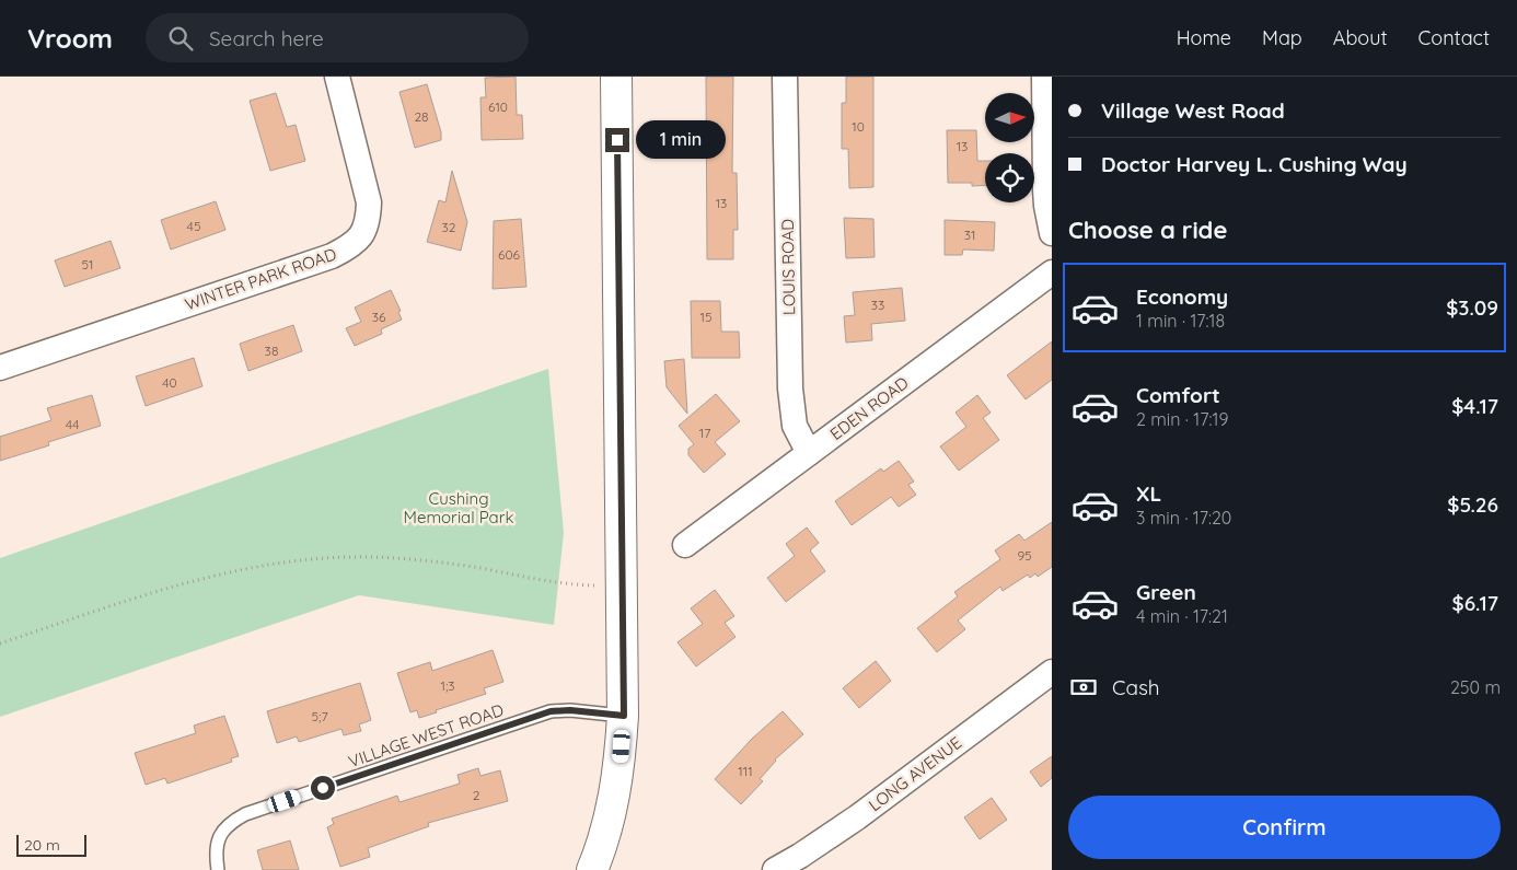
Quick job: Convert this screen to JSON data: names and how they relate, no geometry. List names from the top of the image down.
{
  "streets": {
    "street": [
      "LOUIS ROAD",
      "WINTER PARK ROAD",
      "EDEN ROAD",
      "LONG AVENUE"
    ],
    "lane": ["VILLAGE WEST ROAD"]
  },
  "crossings": [
    ["LOUIS ROAD", "EDEN ROAD"]
  ],
  "parks": ["Cushing Memorial Park"],
  "house_numbers": [
    "610",
    "28",
    "10",
    "13",
    "13",
    "45",
    "32",
    "31",
    "606",
    "51",
    "33",
    "36",
    "15",
    "38",
    "40",
    "44",
    "17",
    "95",
    "1;3",
    "5;7",
    "111",
    "2"
  ],
  "scale_bar": "20 m",
  "north": "right",
  "page": {
    "header": "Vroom",
    "search": "Search here",
    "nav": [
      "Home",
      "Map",
      "About",
      "Contact"
    ],
    "banner": ["Village West Road", "Doctor Harvey L. Cushing Way"],
    "bubble": "1 min",
    "heading": "Choose a ride",
    "list": [
      {
        "name": "Economy",
        "note": "1 min · 17:18",
        "value": "$3.09"
      },
      {
        "name": "Comfort",
        "note": "2 min · 17:19",
        "value": "$4.17"
      },
      {
        "name": "XL",
        "note": "3 min · 17:20",
        "value": "$5.26"
      },
      {
        "name": "Green",
        "note": "4 min · 17:21",
        "value": "$6.17"
      }
    ],
    "pay": ["Cash", "250 m"],
    "buttons": "Confirm",
    "scale": "20 m"
  }
}
